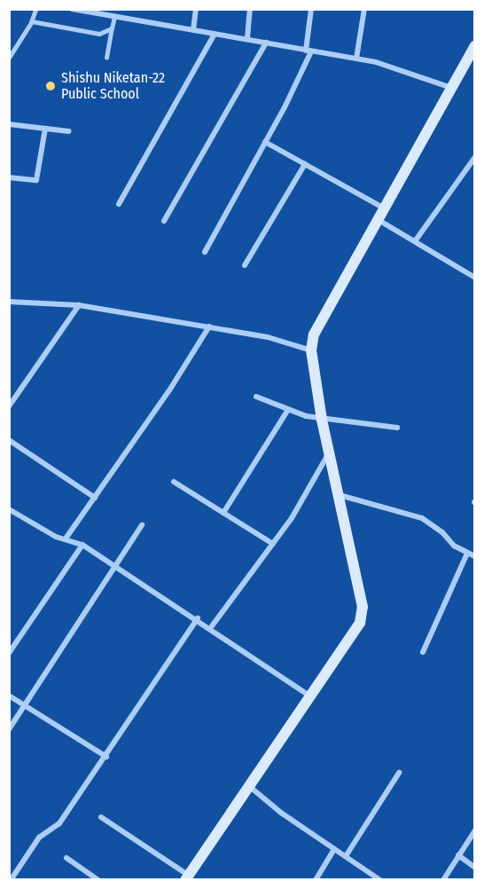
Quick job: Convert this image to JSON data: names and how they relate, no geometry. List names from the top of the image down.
{
  "places": ["Shishu Niketan-22 Public School"]
}
